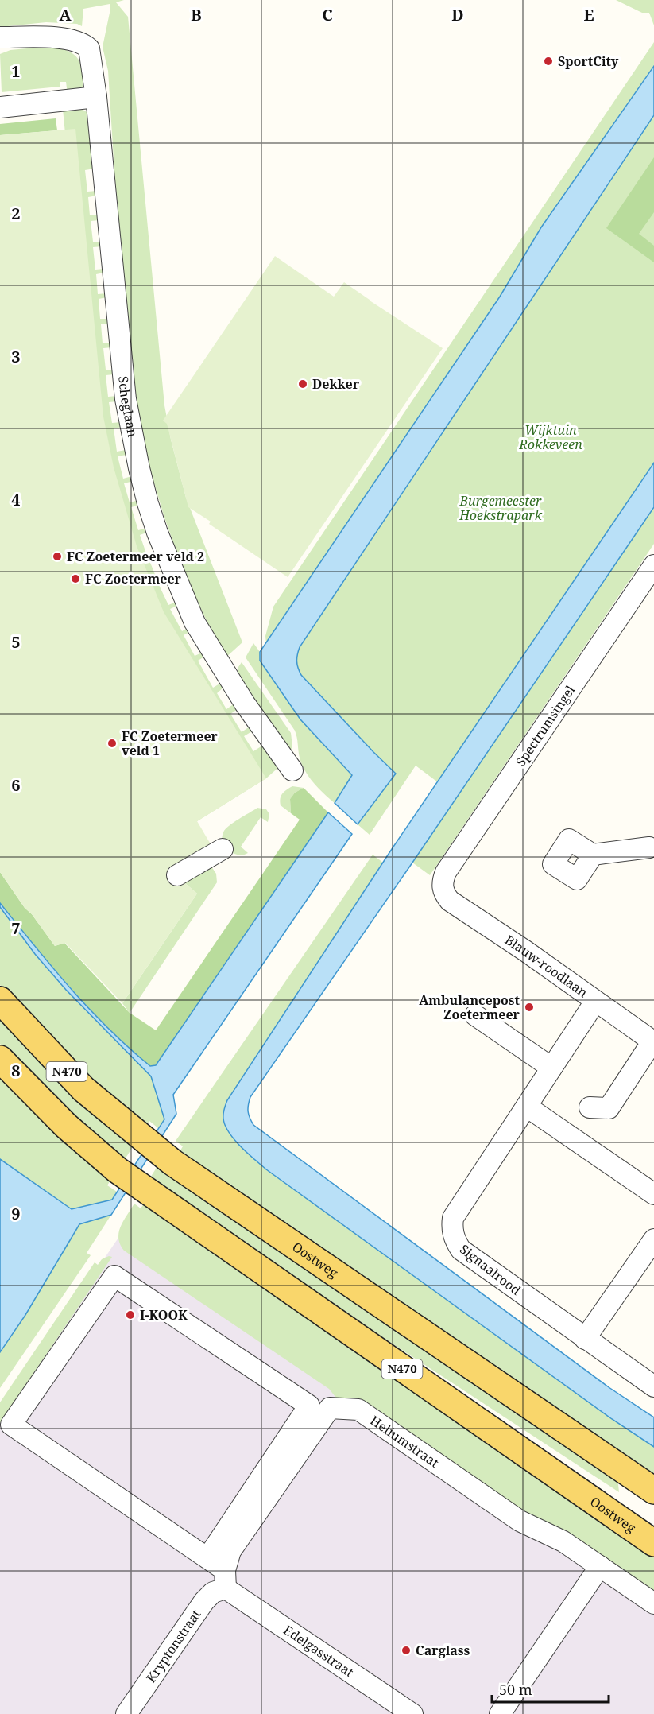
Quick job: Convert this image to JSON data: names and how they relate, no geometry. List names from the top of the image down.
{
  "streets": {
    "main road": ["N470", "Oostweg"],
    "street": [
      "Scheglaan",
      "Spectrumsingel",
      "Blauw-roodlaan",
      "Signaalrood",
      "Heliumstraat",
      "Kryptonstraat",
      "Edelgasstraat"
    ]
  },
  "crossings": [
    ["Spectrumsingel", "Blauw-roodlaan"],
    ["Blauw-roodlaan", "Signaalrood"],
    ["Heliumstraat", "Kryptonstraat"],
    ["Heliumstraat", "Edelgasstraat"],
    ["Kryptonstraat", "Edelgasstraat"]
  ],
  "parks": ["Wijktuin Rokkeveen", "Burgemeester Hoekstrapark"],
  "places": [
    "SportCity",
    "Dekker",
    "FC Zoetermeer veld 2",
    "FC Zoetermeer",
    "FC Zoetermeer veld 1",
    "Ambulancepost Zoetermeer",
    "I-KOOK",
    "Carglass"
  ],
  "scale_bar": "50 m",
  "grid": {
    "columns": [
      "A",
      "B",
      "C",
      "D",
      "E"
    ],
    "rows": [
      "1",
      "2",
      "3",
      "4",
      "5",
      "6",
      "7",
      "8",
      "9"
    ]
  }
}
